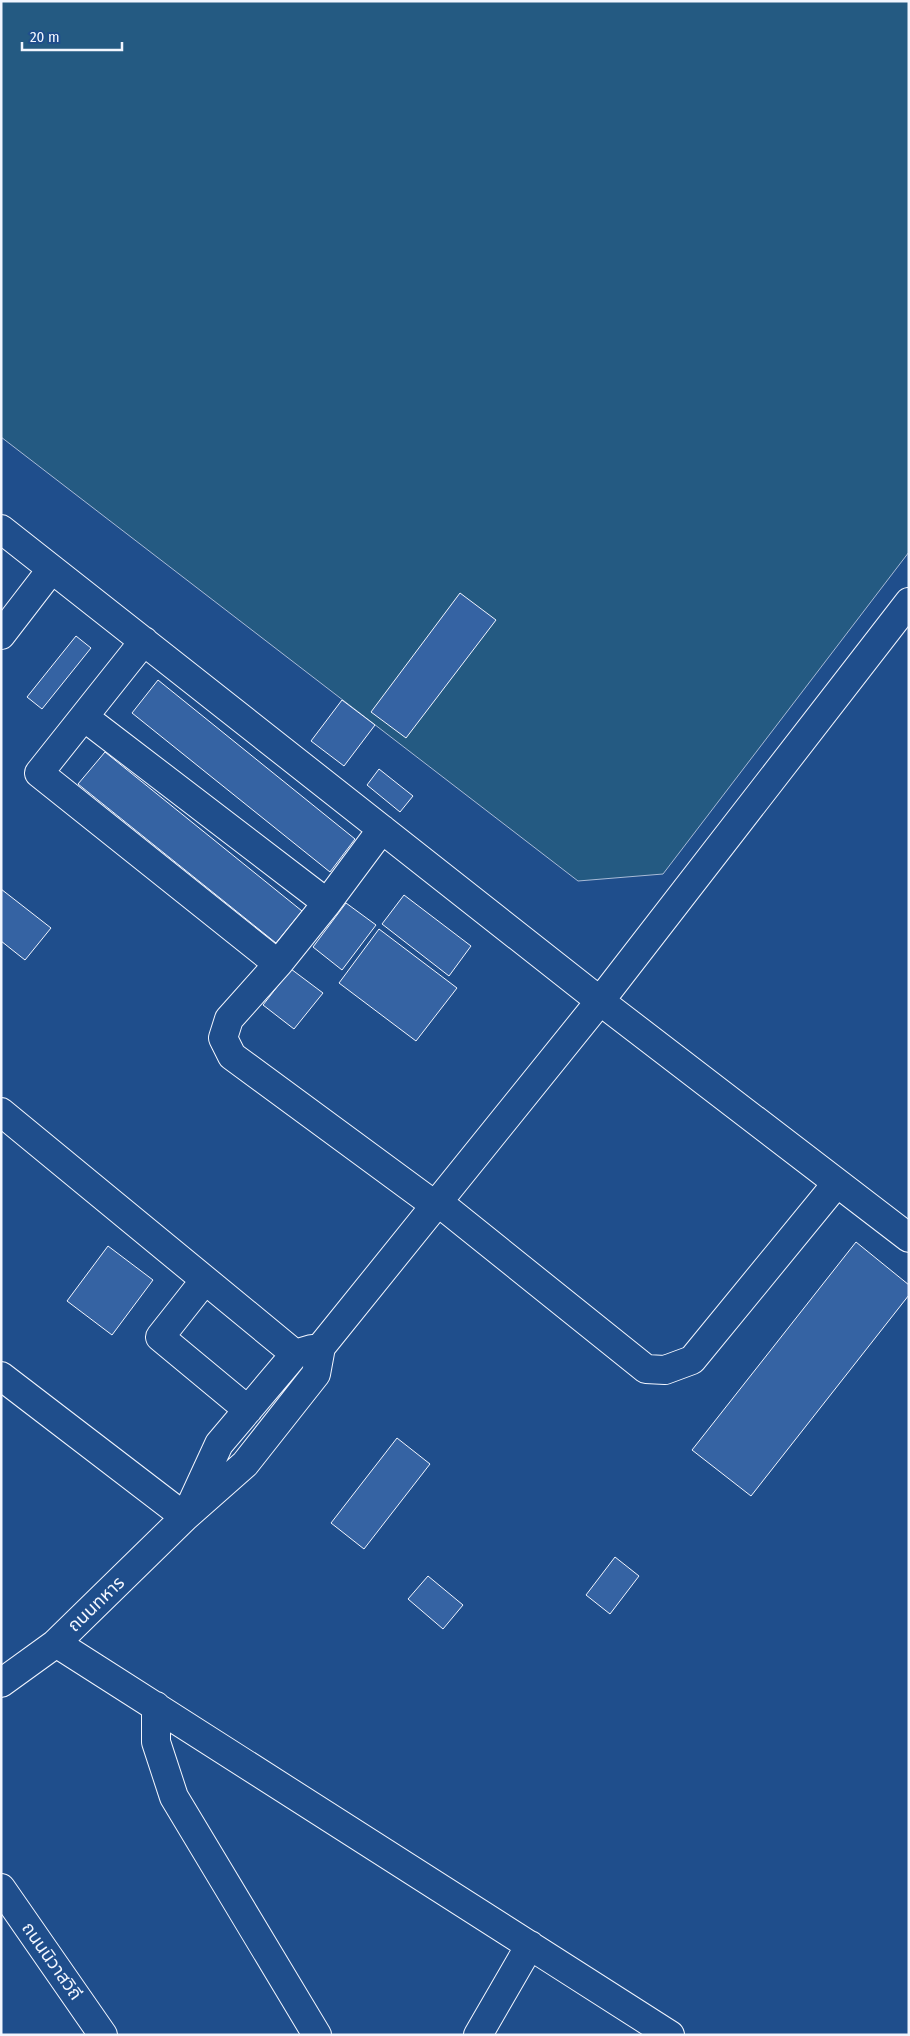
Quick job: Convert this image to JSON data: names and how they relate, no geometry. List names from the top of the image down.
{
  "streets": {
    "street": ["ถนนทหาร", "ถนนนิวาสวิถี"]
  },
  "scale_bar": "20 m"
}
